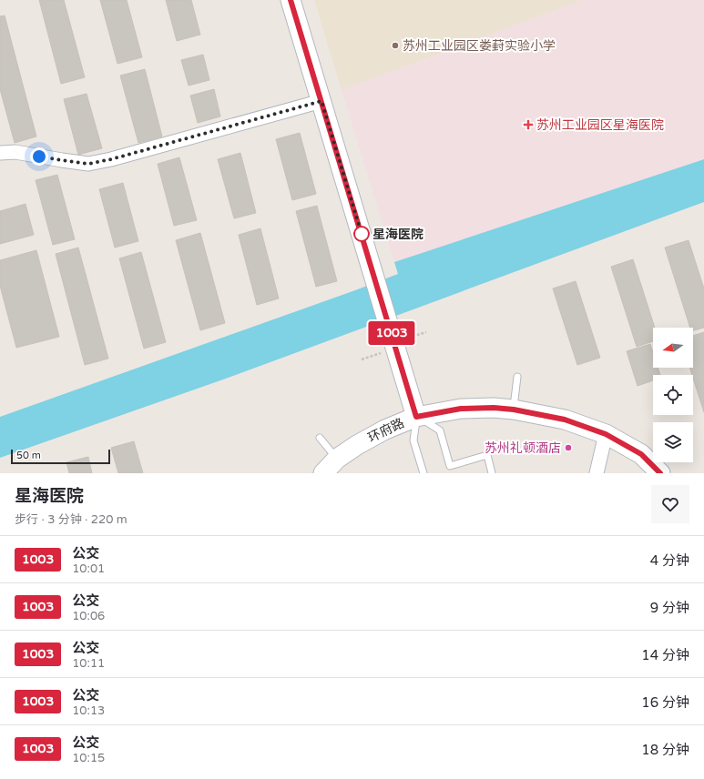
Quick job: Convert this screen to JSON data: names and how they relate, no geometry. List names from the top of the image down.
{
  "streets": {
    "street": ["环府路"]
  },
  "places": {
    "other": ["苏州工业园区娄葑实验小学", "星海医院", "苏州礼顿酒店"],
    "health": ["苏州工业园区星海医院"]
  },
  "lines": ["bus line 1003"],
  "scale_bar": "50 m",
  "north": "left",
  "page": {
    "on_map": "1003",
    "scale": "50 m",
    "heading": ["星海医院", "步行 · 3 分钟 · 220 m"],
    "list": [
      {
        "mark": "1003",
        "name": "公交",
        "note": "10:01",
        "value": "4 分钟"
      },
      {
        "mark": "1003",
        "name": "公交",
        "note": "10:06",
        "value": "9 分钟"
      },
      {
        "mark": "1003",
        "name": "公交",
        "note": "10:11",
        "value": "14 分钟"
      },
      {
        "mark": "1003",
        "name": "公交",
        "note": "10:13",
        "value": "16 分钟"
      },
      {
        "mark": "1003",
        "name": "公交",
        "note": "10:15",
        "value": "18 分钟"
      }
    ]
  }
}
